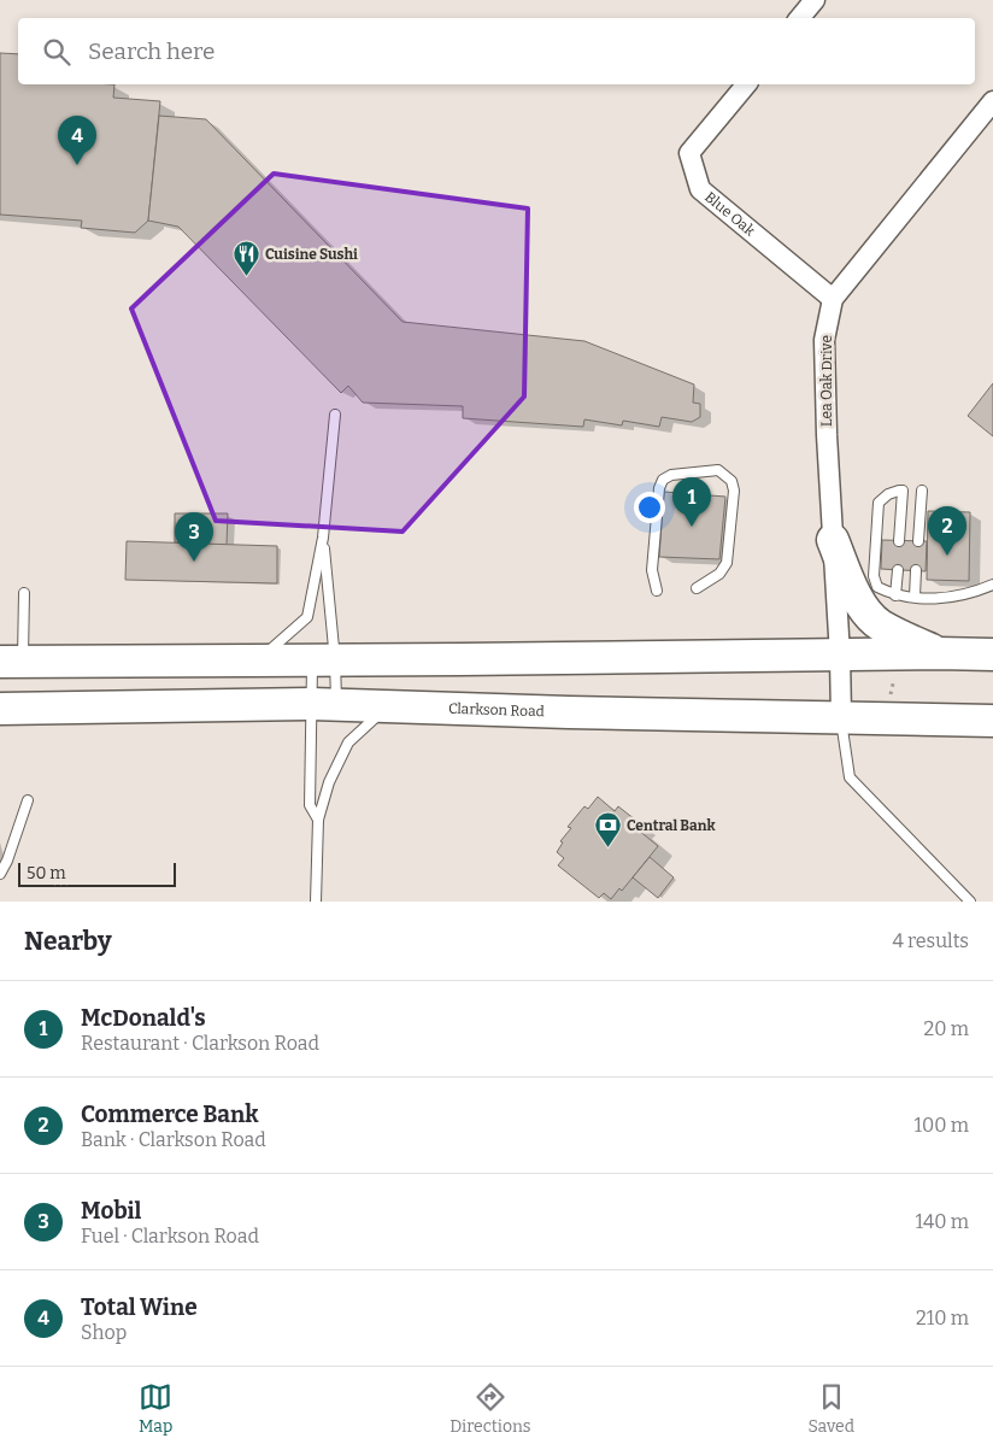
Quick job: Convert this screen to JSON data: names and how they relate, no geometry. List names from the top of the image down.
{
  "streets": {
    "main road": ["Clarkson Road"],
    "street": ["Blue Oak", "Lea Oak Drive"]
  },
  "crossings": [
    ["Blue Oak", "Lea Oak Drive"],
    ["Lea Oak Drive", "Clarkson Road"]
  ],
  "places": {
    "restaurant": ["Cuisine Sushi"],
    "bank": ["Central Bank"]
  },
  "scale_bar": "50 m",
  "page": {
    "search": "Search here",
    "pins": [
      "4",
      "1",
      "2",
      "3"
    ],
    "scale": "50 m",
    "heading": ["Nearby", "4 results"],
    "list": [
      {
        "mark": "1",
        "name": "McDonald's",
        "note": "Restaurant · Clarkson Road",
        "value": "20 m"
      },
      {
        "mark": "2",
        "name": "Commerce Bank",
        "note": "Bank · Clarkson Road",
        "value": "100 m"
      },
      {
        "mark": "3",
        "name": "Mobil",
        "note": "Fuel · Clarkson Road",
        "value": "140 m"
      },
      {
        "mark": "4",
        "name": "Total Wine",
        "note": "Shop",
        "value": "210 m"
      }
    ],
    "nav": ["Map", "Directions", "Saved"]
  }
}
